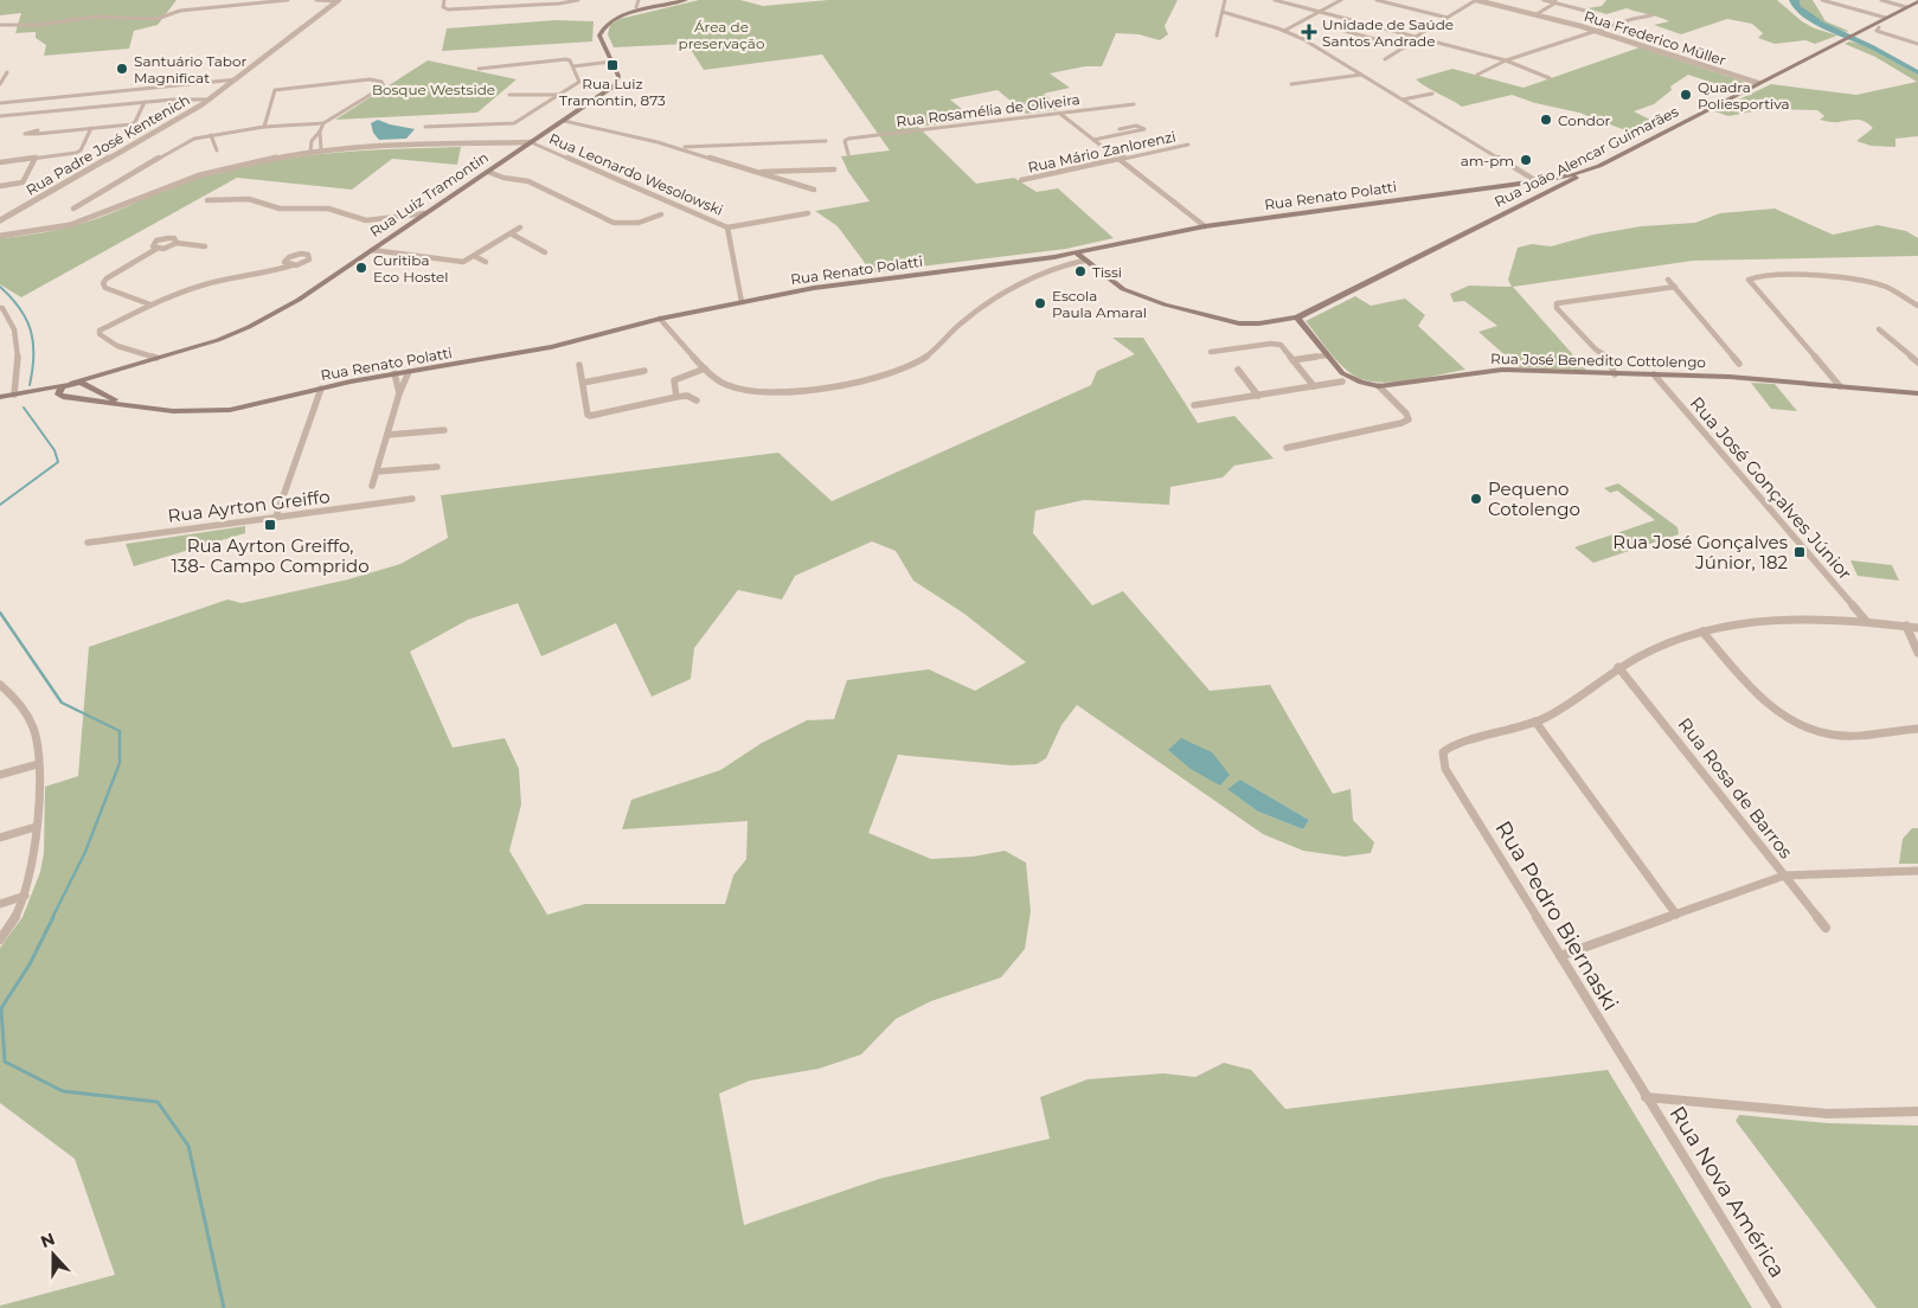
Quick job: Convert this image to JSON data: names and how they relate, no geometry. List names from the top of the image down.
{
  "streets": {
    "main road": [
      "Rua João Alencar Guimarães",
      "Rua Luiz Tramontin",
      "Rua Renato Polatti",
      "Rua José Benedito Cottolengo"
    ],
    "street": [
      "Rua Frederico Müller",
      "Rua Rosamélia de Oliveira",
      "Rua Padre José Kentenich",
      "Rua Mário Zanlorenzi",
      "Rua Leonardo Wesolowski",
      "Rua José Gonçalves Júnior",
      "Rua Ayrton Greiffo",
      "Rua Rosa de Barros",
      "Rua Pedro Biernaski",
      "Rua Nova América"
    ]
  },
  "crossings": [
    ["Rua Frederico Müller", "Rua João Alencar Guimarães"],
    ["Rua João Alencar Guimarães", "Rua Renato Polatti"],
    ["Rua João Alencar Guimarães", "Rua José Benedito Cottolengo"],
    ["Rua Leonardo Wesolowski", "Rua Luiz Tramontin"],
    ["Rua Leonardo Wesolowski", "Rua Renato Polatti"],
    ["Rua Luiz Tramontin", "Rua Renato Polatti"],
    ["Rua José Benedito Cottolengo", "Rua José Gonçalves Júnior"],
    ["Rua Pedro Biernaski", "Rua Nova América"]
  ],
  "parks": ["Área de preservação", "Bosque Westside"],
  "places": {
    "health": ["Unidade de Saúde Santos Andrade"],
    "transit": ["Rua Luiz Tramontin, 873", "Rua Ayrton Greiffo, 138- Campo Comprido", "Rua José Gonçalves Júnior, 182"],
    "other": [
      "Santuário Tabor Magnificat",
      "Quadra Poliesportiva",
      "Condor",
      "am-pm",
      "Curitiba Eco Hostel",
      "Tissi",
      "Escola Paula Amaral",
      "Pequeno Cotolengo"
    ]
  },
  "north": "top"
}
